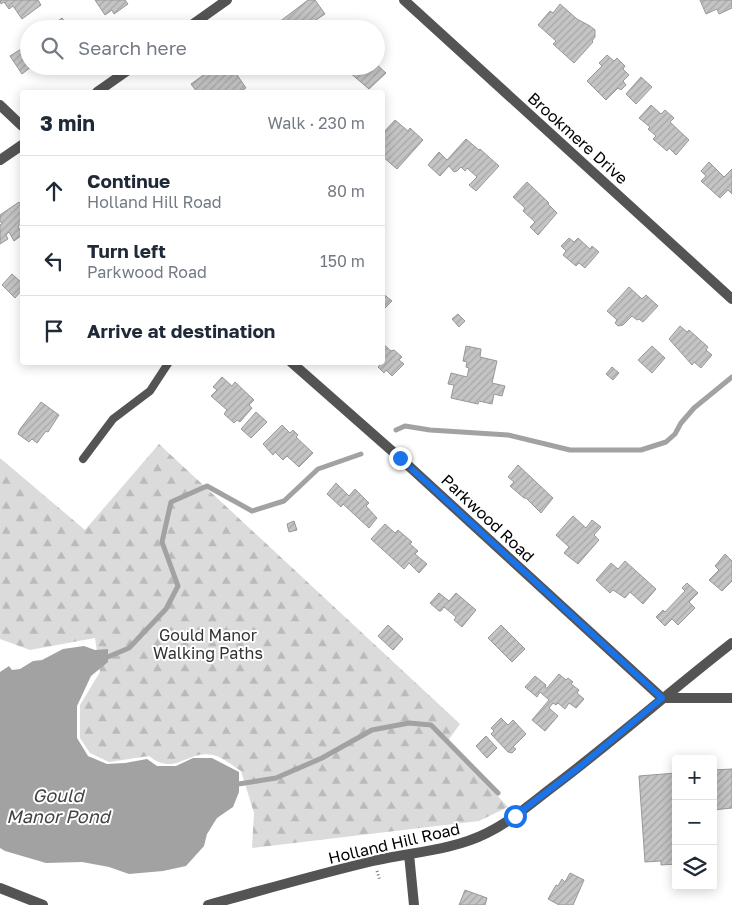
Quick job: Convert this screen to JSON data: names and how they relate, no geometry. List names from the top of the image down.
{
  "streets": {
    "street": ["Brookmere Drive", "Parkwood Road", "Holland Hill Road"]
  },
  "crossings": [
    ["Parkwood Road", "Holland Hill Road"]
  ],
  "water": ["Gould Manor Pond"],
  "parks": ["Gould Manor Walking Paths"],
  "page": {
    "search": "Search here",
    "heading": ["3 min", "Walk · 230 m"],
    "list": [
      ["Continue", "Holland Hill Road", "80 m"],
      ["Turn left", "Parkwood Road", "150 m"],
      "Arrive at destination"
    ],
    "map_buttons": ["+", "−"]
  }
}
